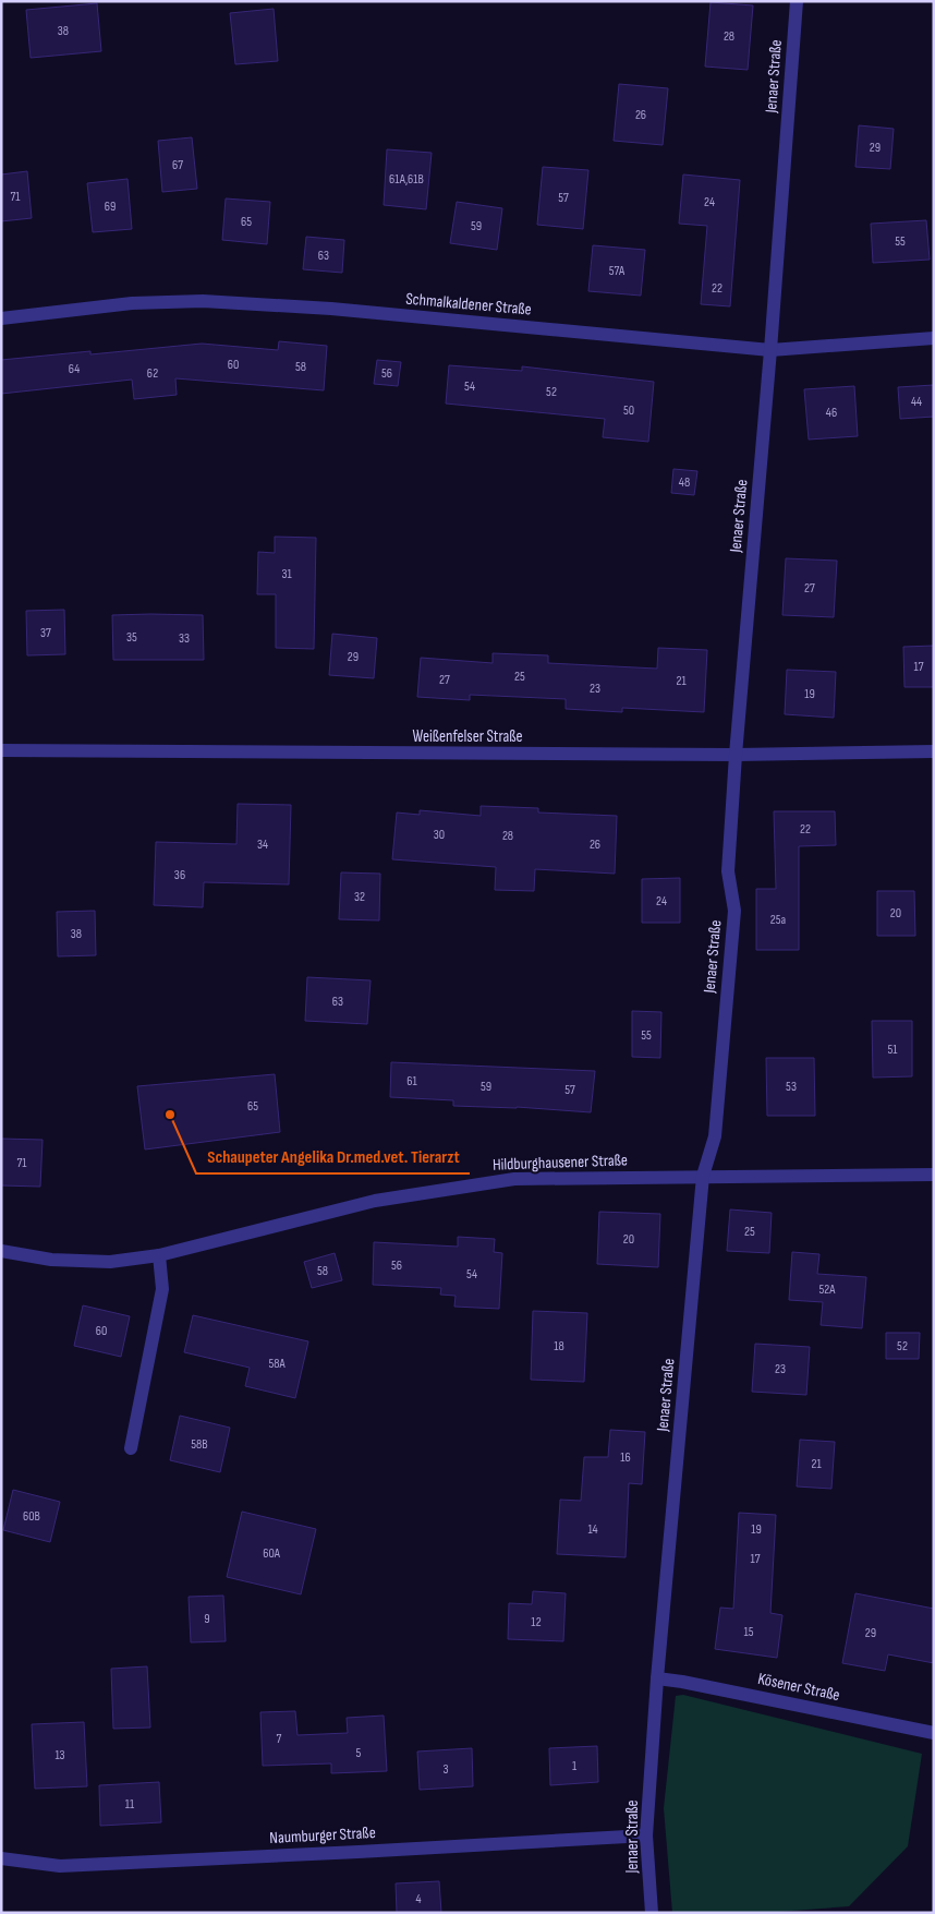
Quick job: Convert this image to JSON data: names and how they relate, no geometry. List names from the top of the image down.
{
  "streets": {
    "street": [
      "Jenaer Straße",
      "Schmalkaldener Straße",
      "Weißenfelser Straße",
      "Hildburghausener Straße",
      "Kösener Straße",
      "Naumburger Straße"
    ]
  },
  "crossings": [
    ["Jenaer Straße", "Schmalkaldener Straße"],
    ["Jenaer Straße", "Weißenfelser Straße"],
    ["Jenaer Straße", "Hildburghausener Straße"],
    ["Jenaer Straße", "Kösener Straße"],
    ["Jenaer Straße", "Naumburger Straße"]
  ],
  "places": ["Schaupeter Angelika Dr.med.vet. Tierarzt"],
  "house_numbers": [
    "38",
    "28",
    "26",
    "29",
    "67",
    "61A,61B",
    "71",
    "57",
    "24",
    "69",
    "65",
    "59",
    "55",
    "63",
    "57A",
    "22",
    "60",
    "58",
    "64",
    "62",
    "56",
    "54",
    "52",
    "44",
    "50",
    "46",
    "48",
    "31",
    "27",
    "37",
    "35",
    "33",
    "29",
    "17",
    "25",
    "27",
    "21",
    "23",
    "19",
    "22",
    "30",
    "28",
    "34",
    "26",
    "36",
    "32",
    "24",
    "20",
    "25a",
    "38",
    "63",
    "55",
    "51",
    "61",
    "59",
    "53",
    "57",
    "65",
    "71",
    "25",
    "20",
    "56",
    "58",
    "54",
    "52A",
    "60",
    "18",
    "52",
    "58A",
    "23",
    "58B",
    "16",
    "21",
    "60B",
    "14",
    "19",
    "60A",
    "17",
    "9",
    "12",
    "15",
    "29",
    "7",
    "5",
    "13",
    "1",
    "3",
    "11",
    "4"
  ]
}
